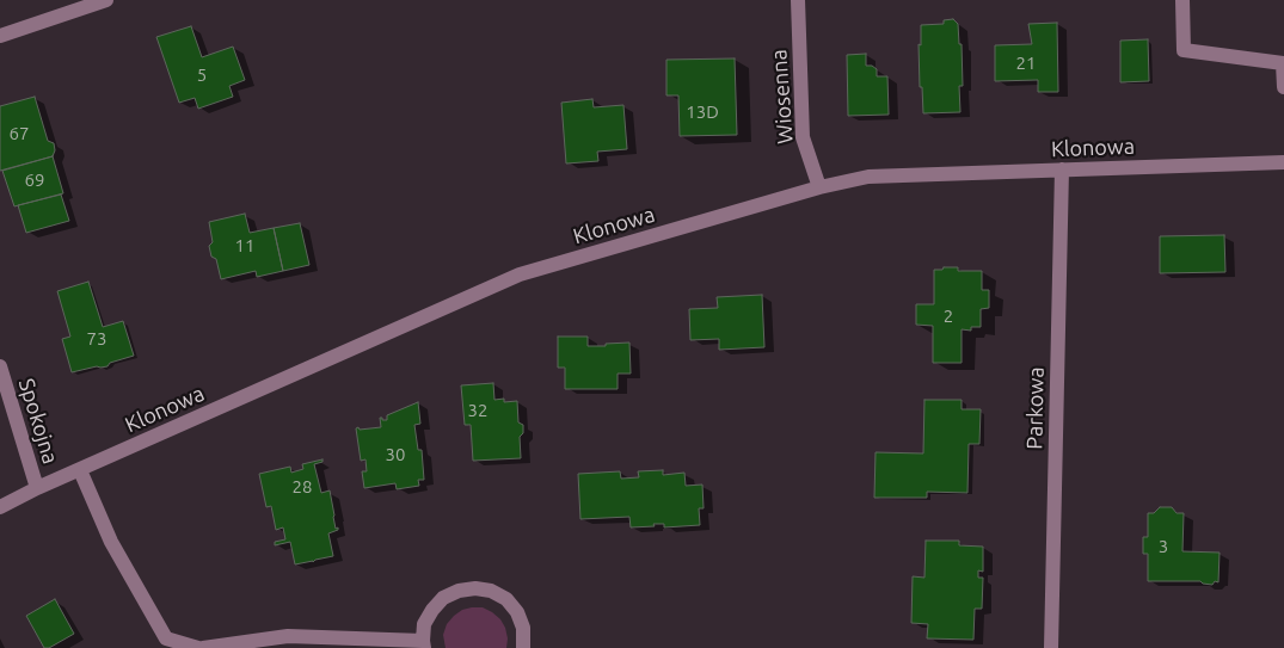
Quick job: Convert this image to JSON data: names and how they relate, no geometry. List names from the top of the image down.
{
  "streets": {
    "street": [
      "Wiosenna",
      "Klonowa",
      "Parkowa",
      "Spokojna"
    ]
  },
  "crossings": [
    ["Wiosenna", "Klonowa"],
    ["Klonowa", "Parkowa"],
    ["Klonowa", "Spokojna"]
  ],
  "house_numbers": [
    "21",
    "5",
    "13D",
    "67",
    "69",
    "11",
    "2",
    "73",
    "32",
    "30",
    "28",
    "3"
  ]
}
